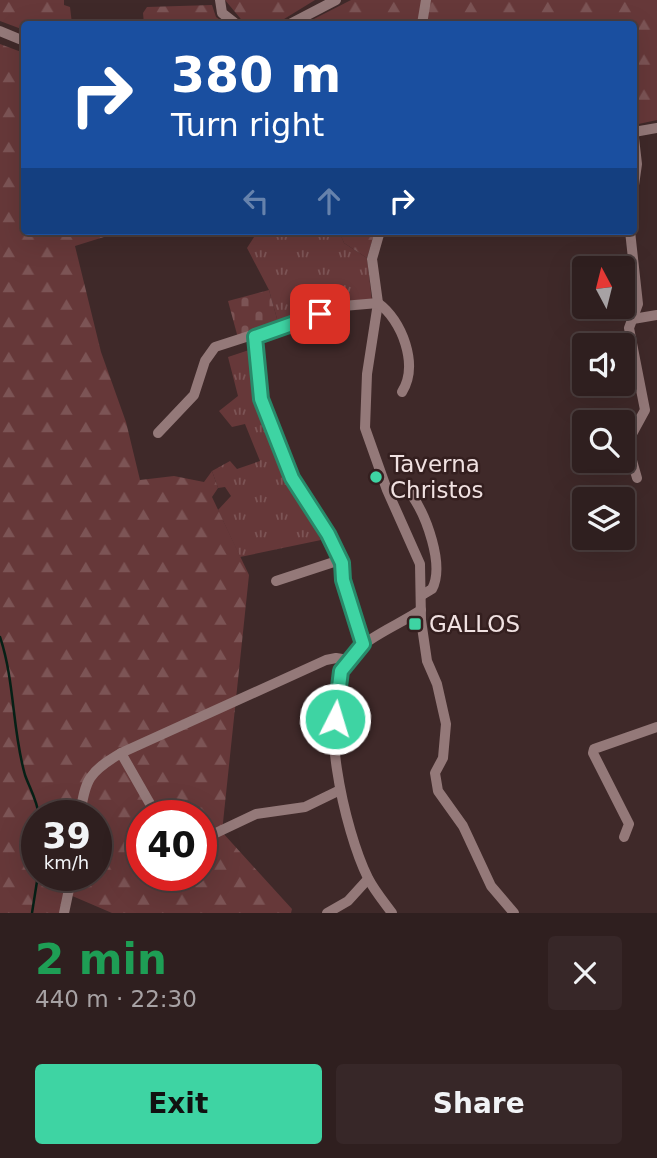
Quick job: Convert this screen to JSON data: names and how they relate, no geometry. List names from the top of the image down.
{
  "places": {
    "other": ["Taverna Christos"],
    "transit": ["GALLOS"]
  },
  "north": "top",
  "page": {
    "turn": ["380 m", "Turn right"],
    "speed": "39 km/h",
    "limit": "40",
    "heading": ["2 min", "440 m · 22:30"],
    "buttons": ["Exit", "Share"]
  }
}
